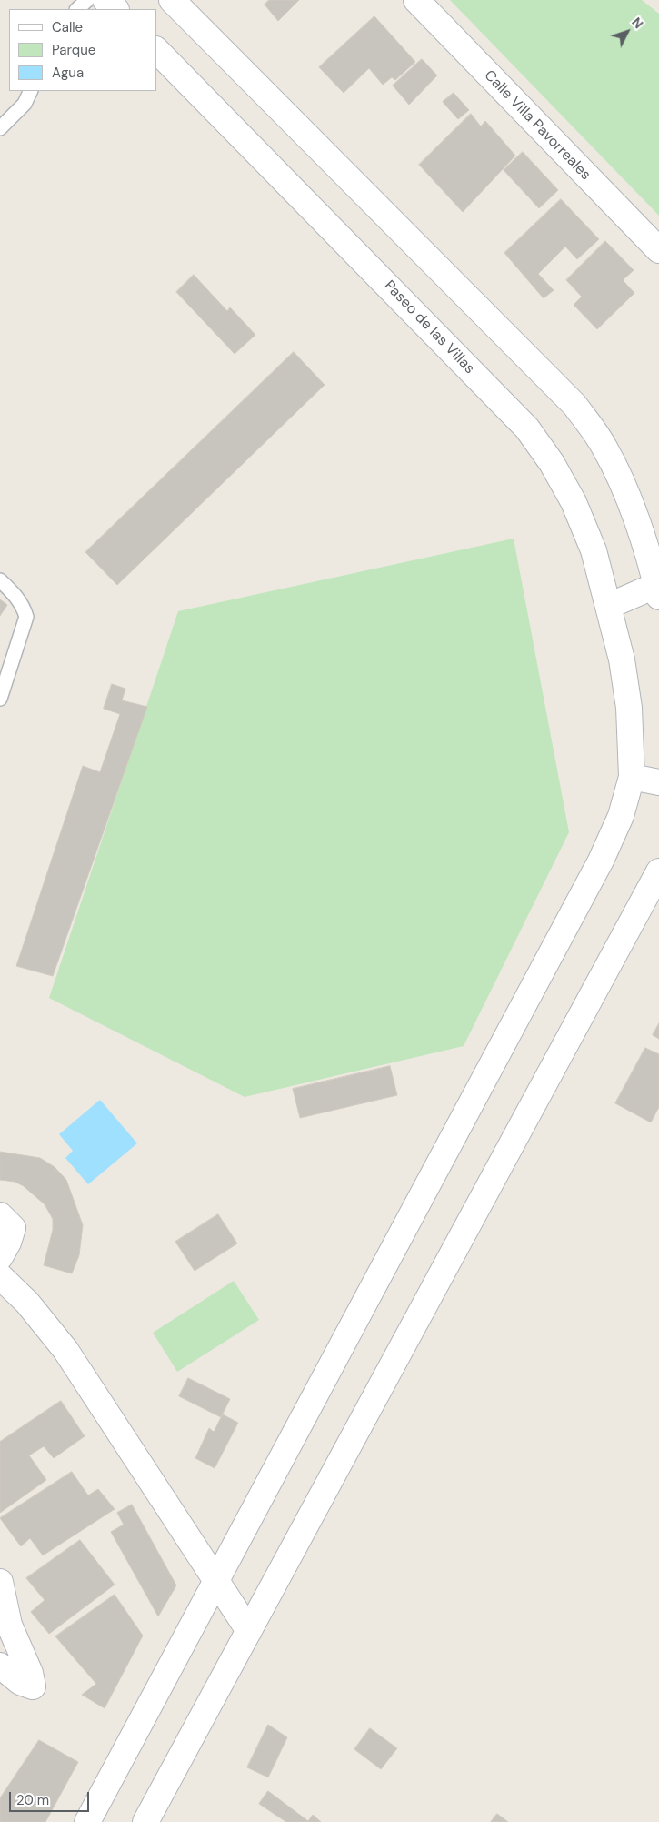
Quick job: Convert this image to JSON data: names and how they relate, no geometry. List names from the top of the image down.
{
  "streets": {
    "street": ["Calle Villa Pavorreales", "Paseo de las Villas"]
  },
  "legend": ["Calle", "Parque", "Agua"],
  "scale_bar": "20 m",
  "north": "top right"
}
